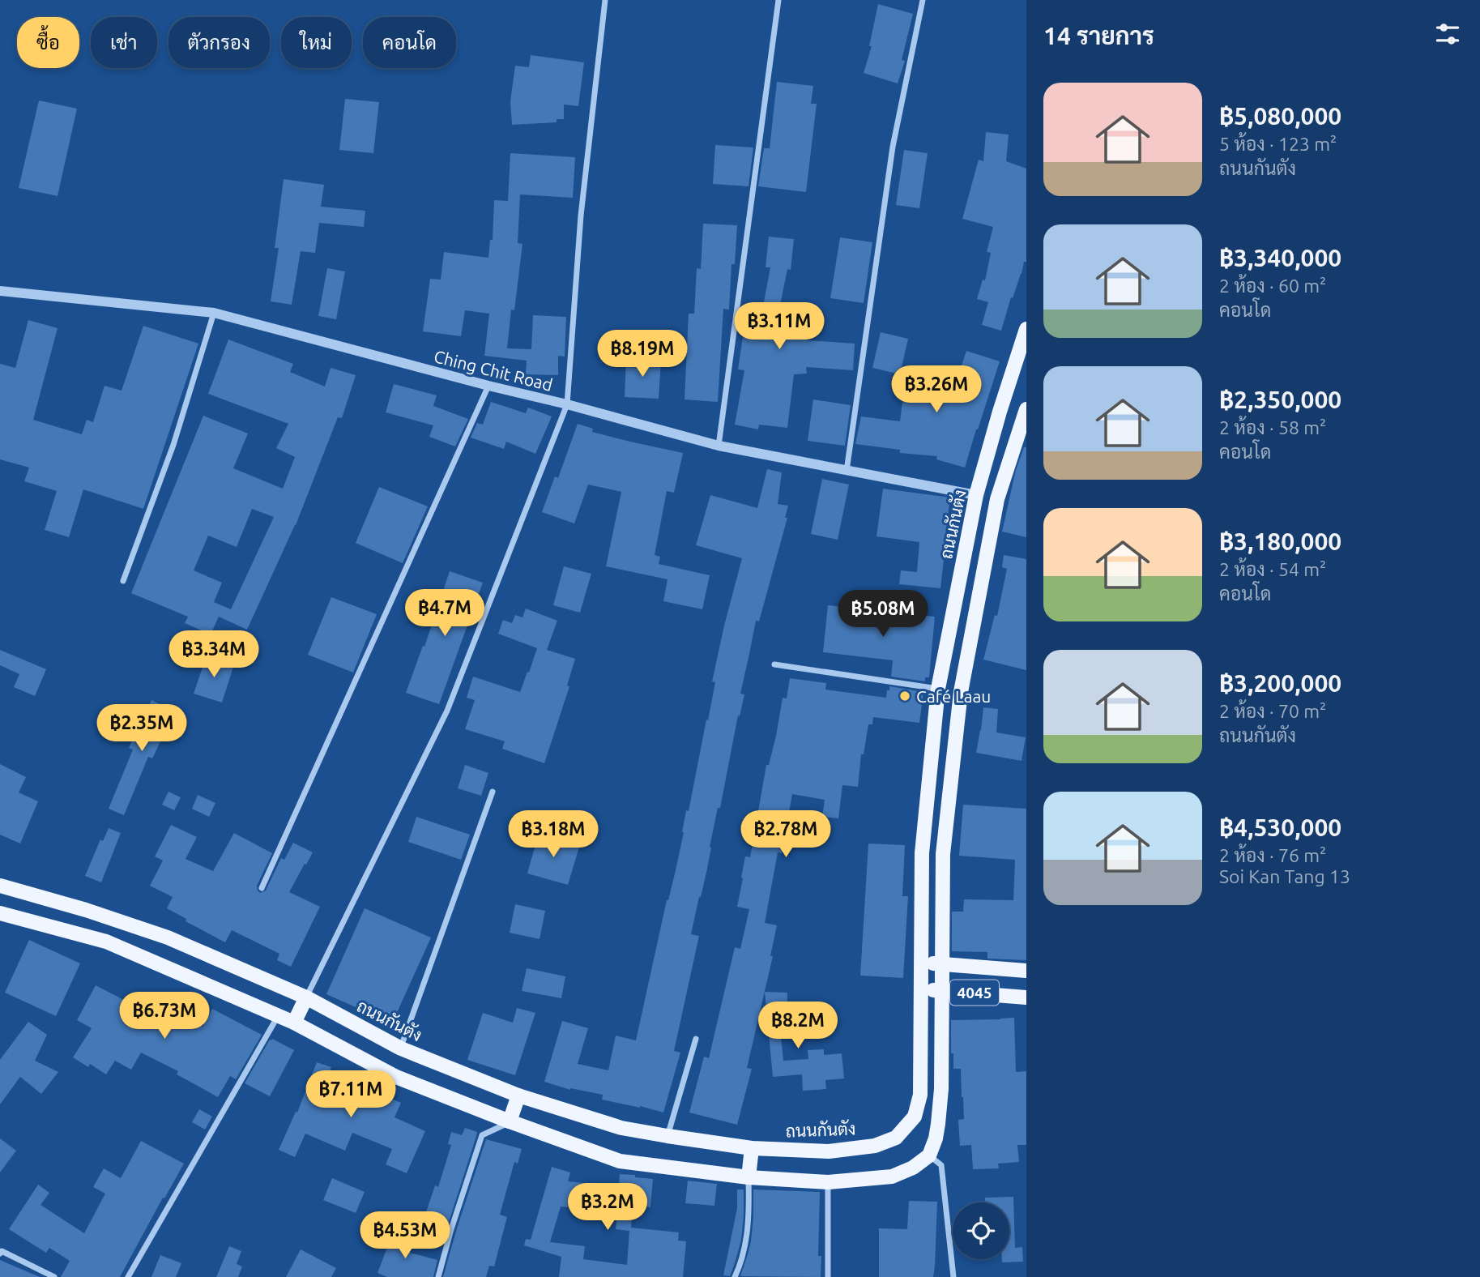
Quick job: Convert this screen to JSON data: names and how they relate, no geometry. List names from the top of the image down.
{
  "streets": {
    "main road": ["ถนนกันตัง", "4045"],
    "street": ["Ching Chit Road"]
  },
  "crossings": [
    ["Ching Chit Road", "ถนนกันตัง"],
    ["ถนนกันตัง", "4045"]
  ],
  "places": ["Café Laau"],
  "page": {
    "heading": "14 รายการ",
    "chip": [
      "ซื้อ",
      "เช่า",
      "ตัวกรอง",
      "ใหม่",
      "คอนโด"
    ],
    "list": [
      {
        "name": "฿5,080,000",
        "note": "5 ห้อง · 123 m² · ถนนกันตัง"
      },
      {
        "name": "฿3,340,000",
        "note": "2 ห้อง · 60 m² · คอนโด"
      },
      {
        "name": "฿2,350,000",
        "note": "2 ห้อง · 58 m² · คอนโด"
      },
      {
        "name": "฿3,180,000",
        "note": "2 ห้อง · 54 m² · คอนโด"
      },
      {
        "name": "฿3,200,000",
        "note": "2 ห้อง · 70 m² · ถนนกันตัง"
      },
      {
        "name": "฿4,530,000",
        "note": "2 ห้อง · 76 m² · Soi Kan Tang 13"
      }
    ],
    "price": [
      "฿3.11M",
      "฿8.19M",
      "฿3.26M",
      "฿4.7M",
      "฿5.08M",
      "฿3.34M",
      "฿2.35M",
      "฿3.18M",
      "฿2.78M",
      "฿6.73M",
      "฿8.2M",
      "฿7.11M",
      "฿3.2M",
      "฿4.53M"
    ]
  }
}
